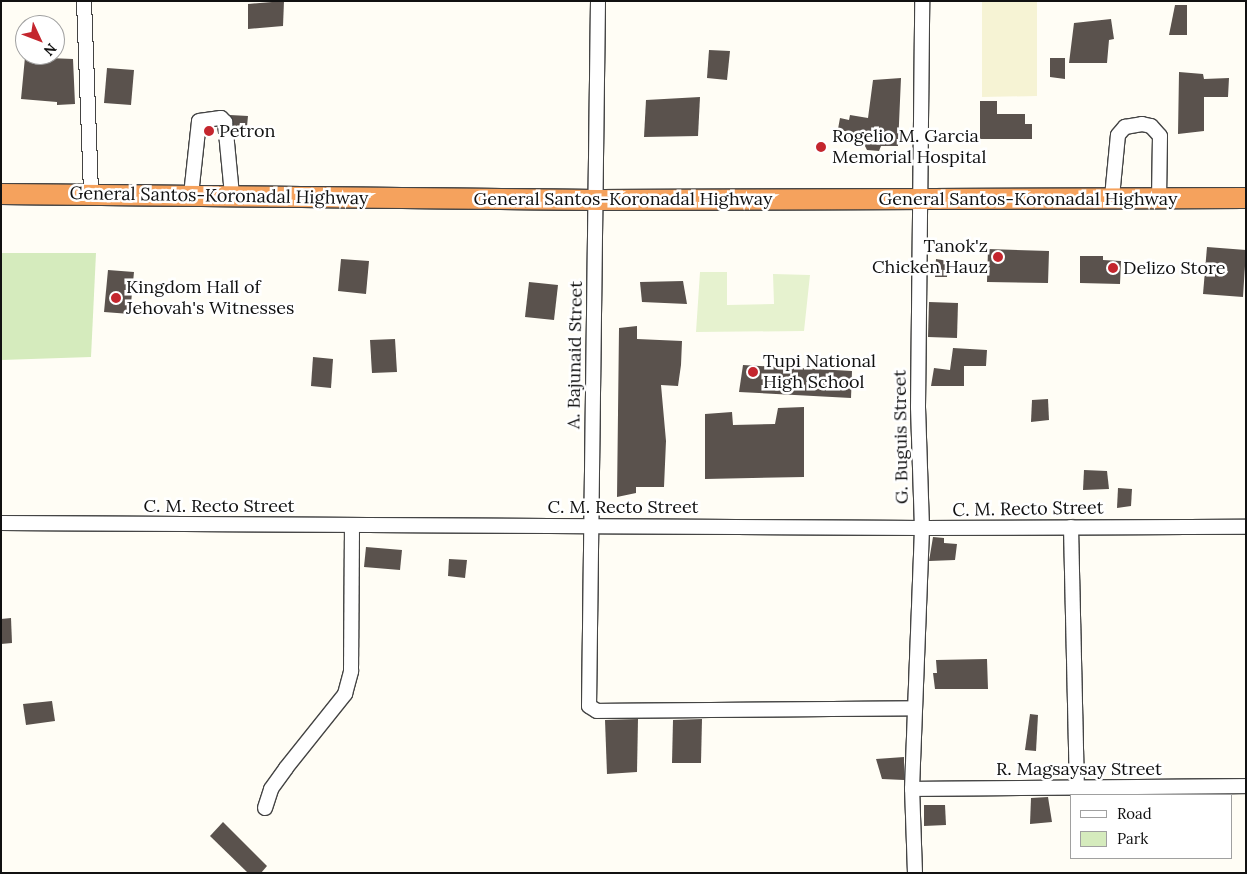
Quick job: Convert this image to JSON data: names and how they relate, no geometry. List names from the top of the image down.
{
  "streets": {
    "highway": ["General Santos-Koronadal Highway"],
    "street": [
      "A. Bajunaid Street",
      "G. Buguis Street",
      "C. M. Recto Street",
      "R. Magsaysay Street"
    ]
  },
  "crossings": [
    ["General Santos-Koronadal Highway", "A. Bajunaid Street"],
    ["General Santos-Koronadal Highway", "G. Buguis Street"],
    ["A. Bajunaid Street", "G. Buguis Street"],
    ["A. Bajunaid Street", "C. M. Recto Street"],
    ["G. Buguis Street", "C. M. Recto Street"],
    ["G. Buguis Street", "R. Magsaysay Street"]
  ],
  "places": [
    "Petron",
    "Rogelio M. Garcia Memorial Hospital",
    "Tanok'z Chicken Hauz",
    "Delizo Store",
    "Kingdom Hall of Jehovah's Witnesses",
    "Tupi National High School"
  ],
  "legend": ["Road", "Park"],
  "north": "bottom right"
}
